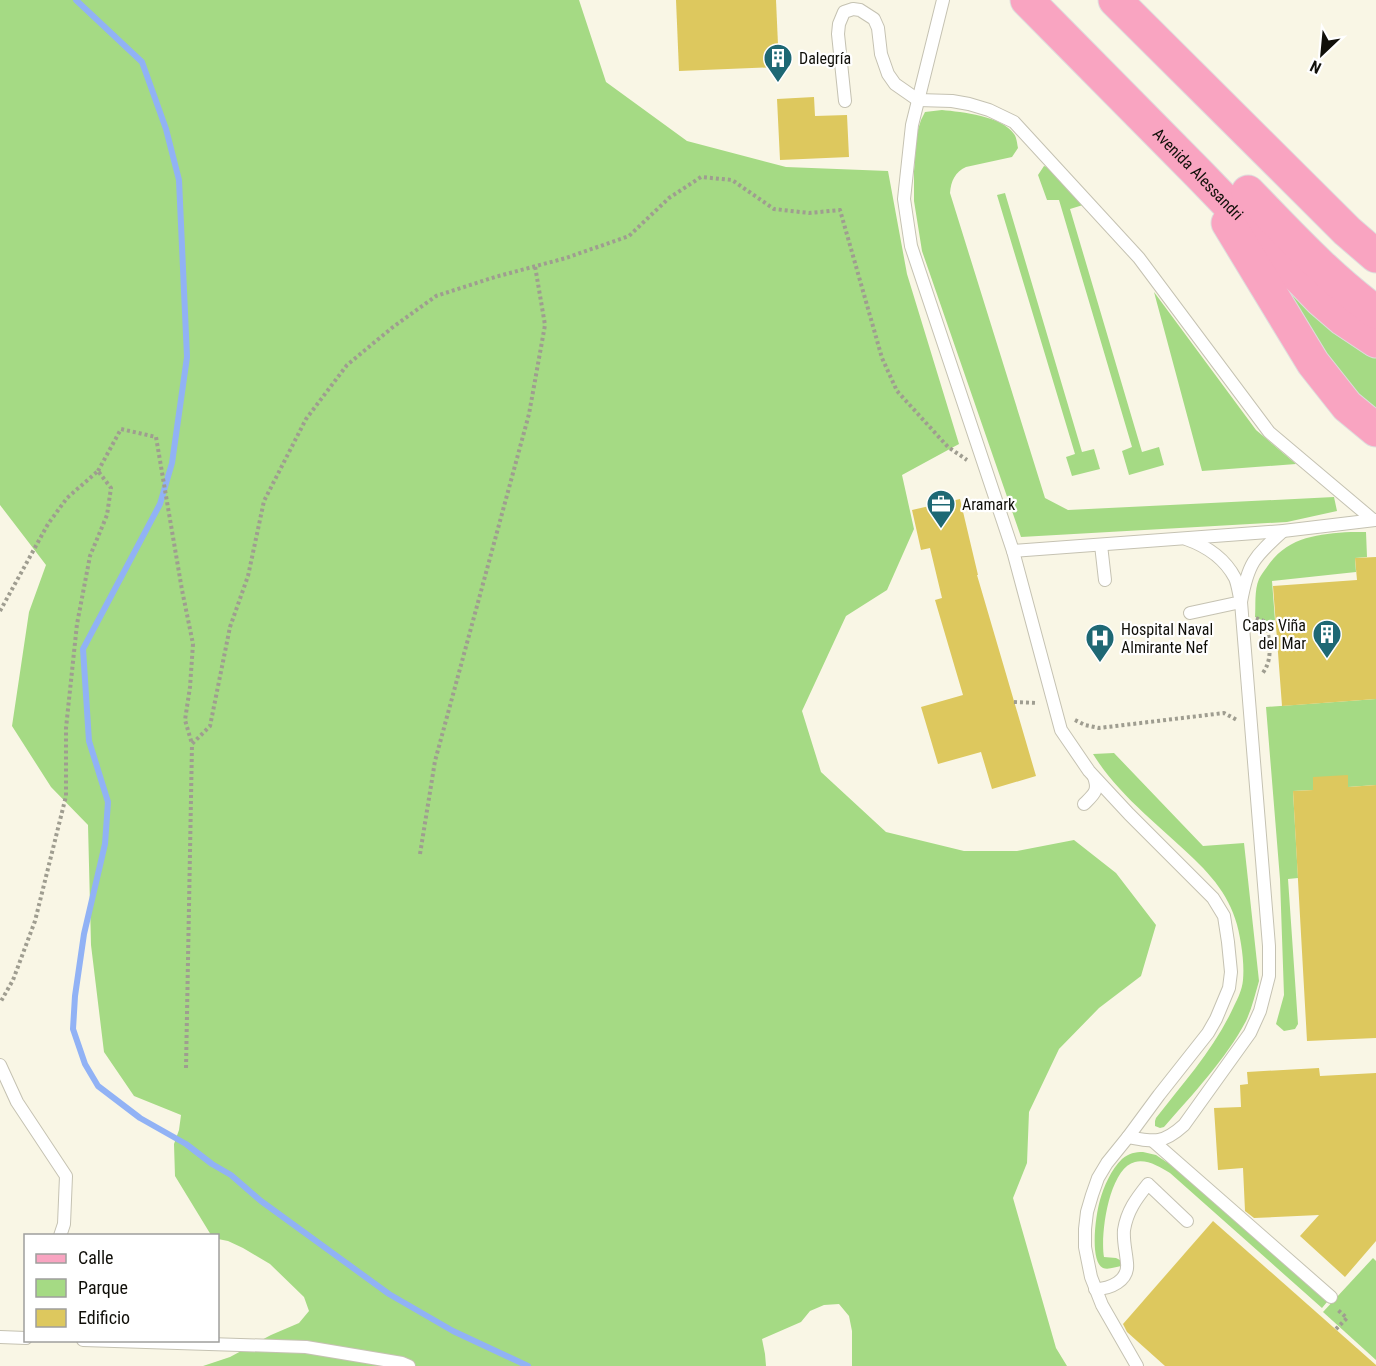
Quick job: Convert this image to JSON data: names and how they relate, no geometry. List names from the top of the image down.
{
  "streets": {
    "main road": ["Avenida Alessandri"]
  },
  "places": {
    "building": ["Dalegría", "Caps Viña del Mar"],
    "office": ["Aramark"],
    "hospital": ["Hospital Naval Almirante Nef"]
  },
  "legend": ["Calle", "Parque", "Edificio"],
  "north": "bottom left"
}
